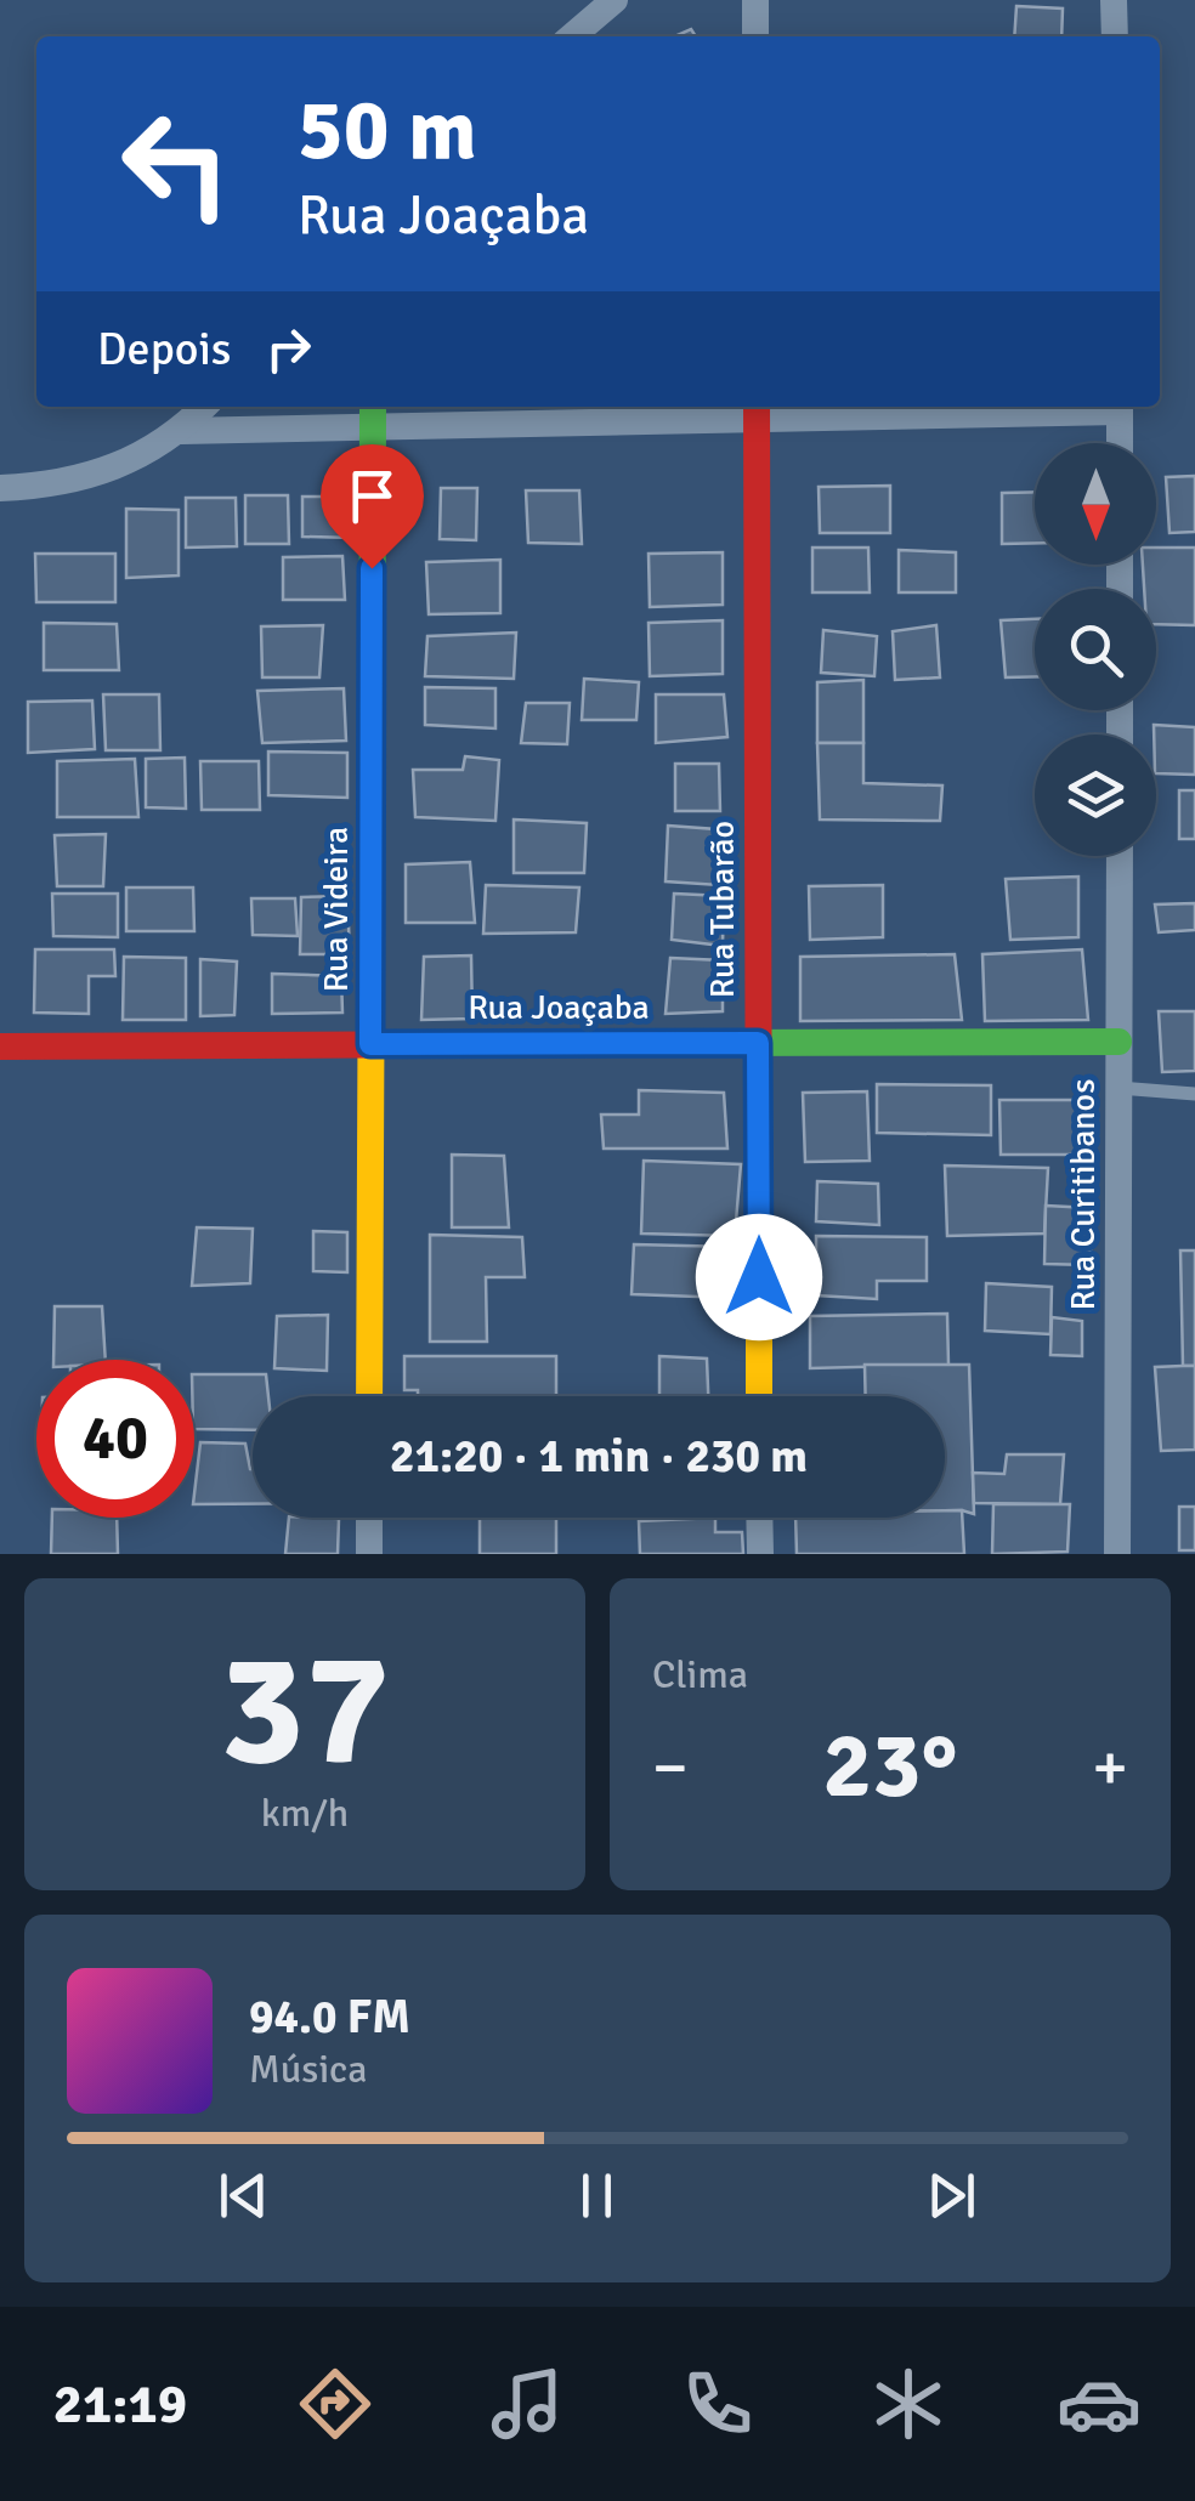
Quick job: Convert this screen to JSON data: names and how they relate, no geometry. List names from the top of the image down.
{
  "streets": {
    "street": [
      "Rua Videira",
      "Rua Tubarão",
      "Rua Joaçaba",
      "Rua Curitibanos"
    ]
  },
  "crossings": [
    ["Rua Videira", "Rua Joaçaba"],
    ["Rua Tubarão", "Rua Joaçaba"],
    ["Rua Joaçaba", "Rua Curitibanos"]
  ],
  "north": "bottom",
  "page": {
    "turn": ["50 m", "Rua Joaçaba"],
    "then": "Depois",
    "limit": "40",
    "trip": "21:20 · 1 min · 230 m",
    "tile": [
      ["37", "km/h"],
      "Clima"
    ],
    "heat": ["−", "23°", "+"],
    "song": ["94.0 FM", "Música"],
    "tabs": "21:19"
  }
}
